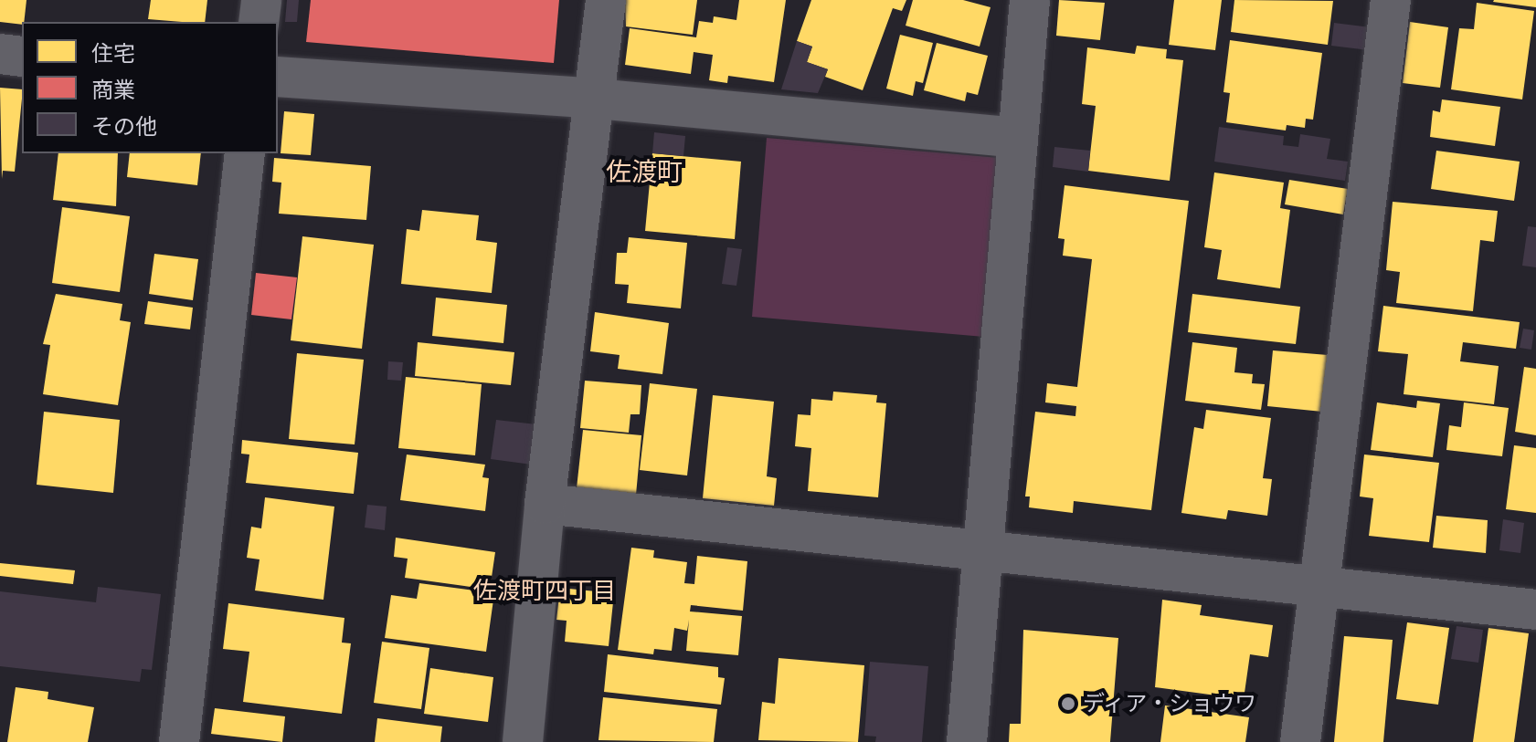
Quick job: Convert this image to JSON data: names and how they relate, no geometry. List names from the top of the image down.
{
  "districts": ["佐渡町", "佐渡町四丁目"],
  "places": ["ディア・ショウワ"],
  "legend": ["住宅", "商業", "その他"]
}
